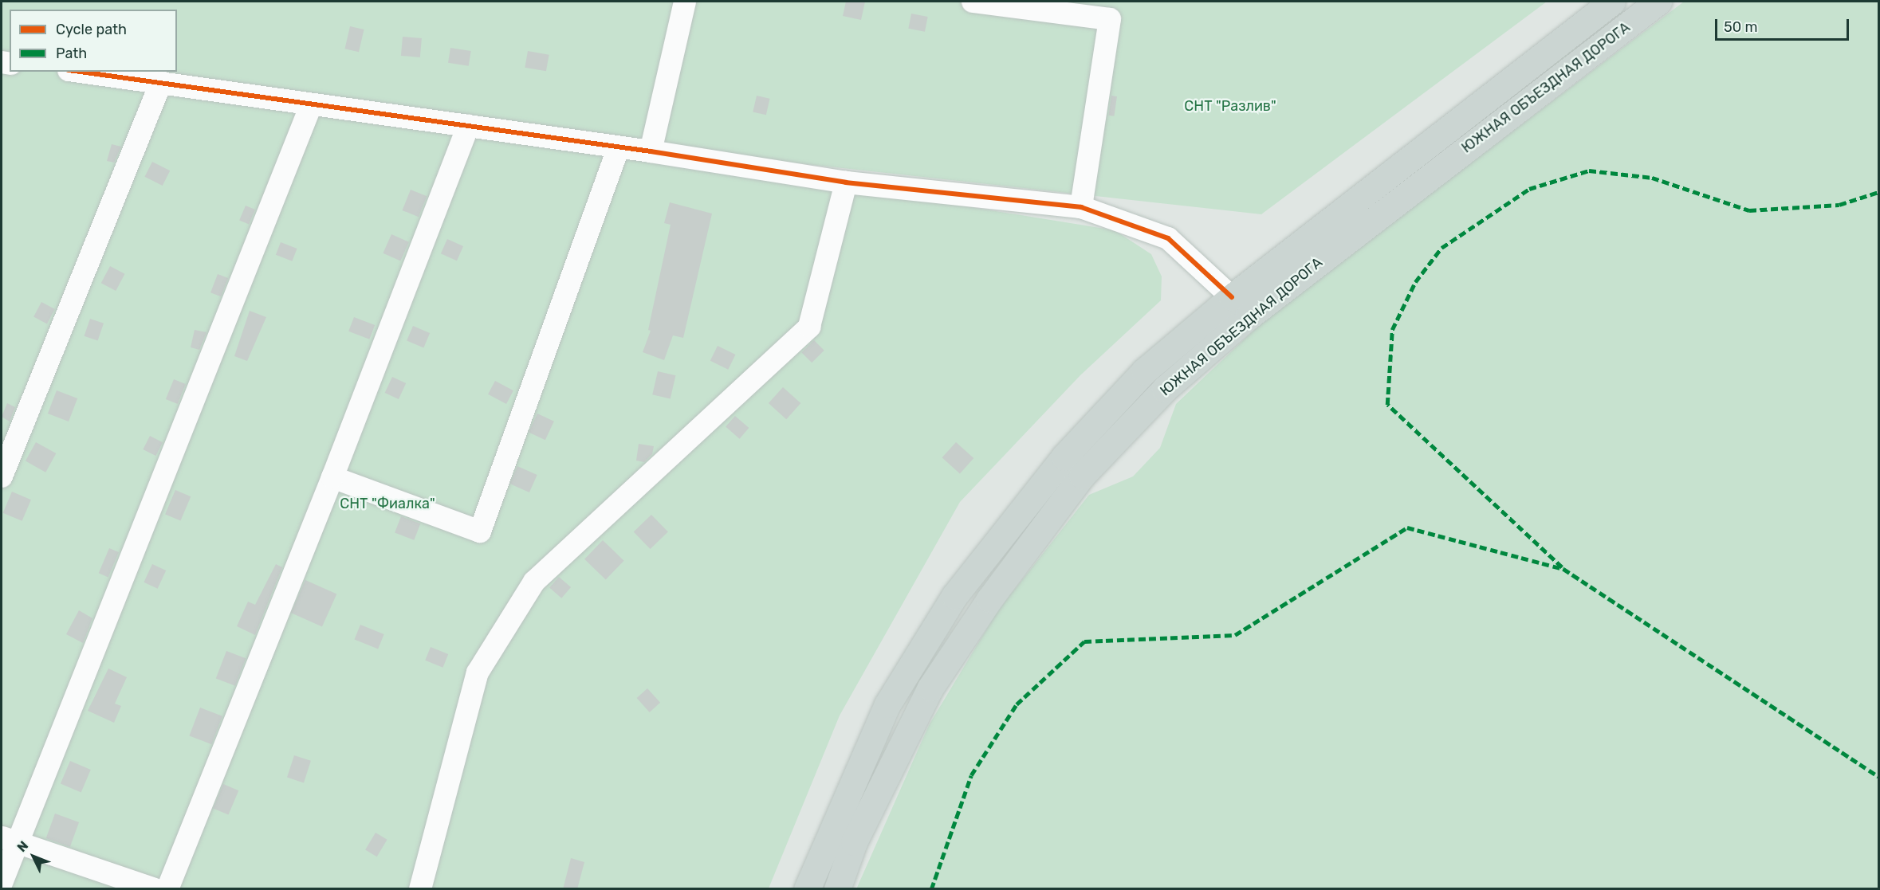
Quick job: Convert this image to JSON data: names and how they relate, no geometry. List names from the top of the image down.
{
  "streets": {
    "main road": ["ЮЖНАЯ ОБЪЕЗДНАЯ ДОРОГА"]
  },
  "parks": ["СНТ \"Разлив\"", "СНТ \"Фиалка\""],
  "legend": ["Cycle path", "Path"],
  "scale_bar": "50 m",
  "north": "top left"
}
